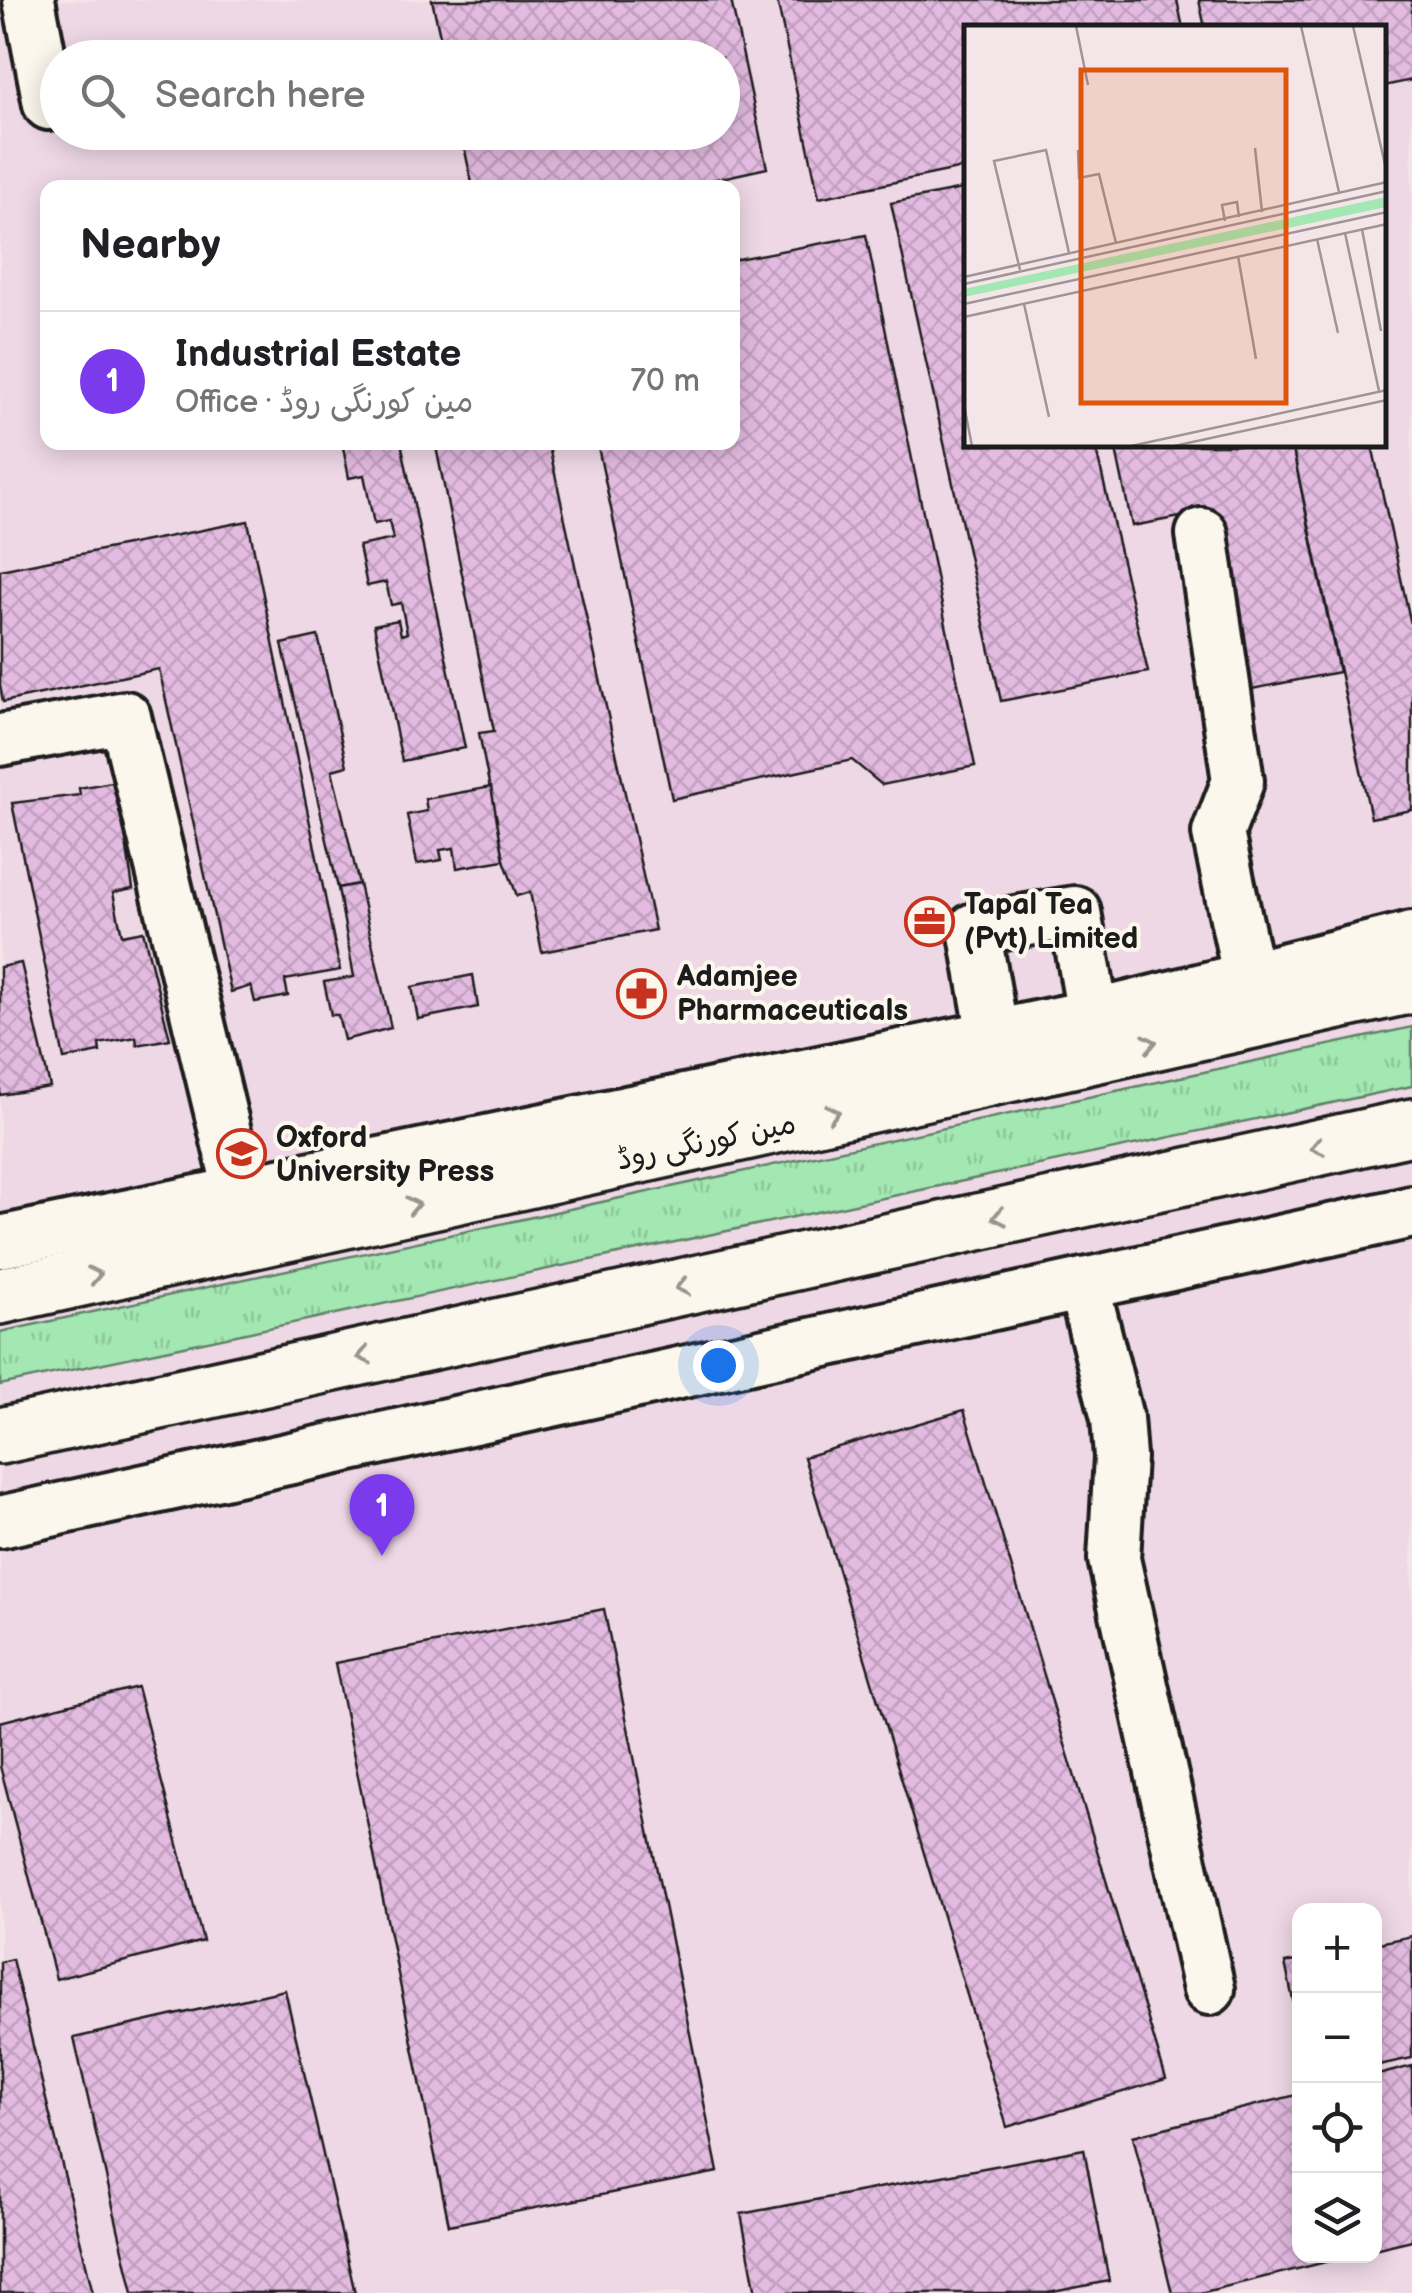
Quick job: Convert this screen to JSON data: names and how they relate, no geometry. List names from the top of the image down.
{
  "streets": {
    "main road": ["مین کورنگی روڈ"]
  },
  "places": {
    "office": ["Tapal Tea (Pvt) Limited"],
    "pharmacy": ["Adamjee Pharmaceuticals"],
    "school or university": ["Oxford University Press"]
  },
  "page": {
    "search": "Search here",
    "heading": "Nearby",
    "list": [
      {
        "mark": "1",
        "name": "Industrial Estate",
        "note": "Office · مین کورنگی روڈ",
        "value": "70 m"
      }
    ],
    "pins": "1",
    "map_buttons": ["+", "−"]
  }
}
